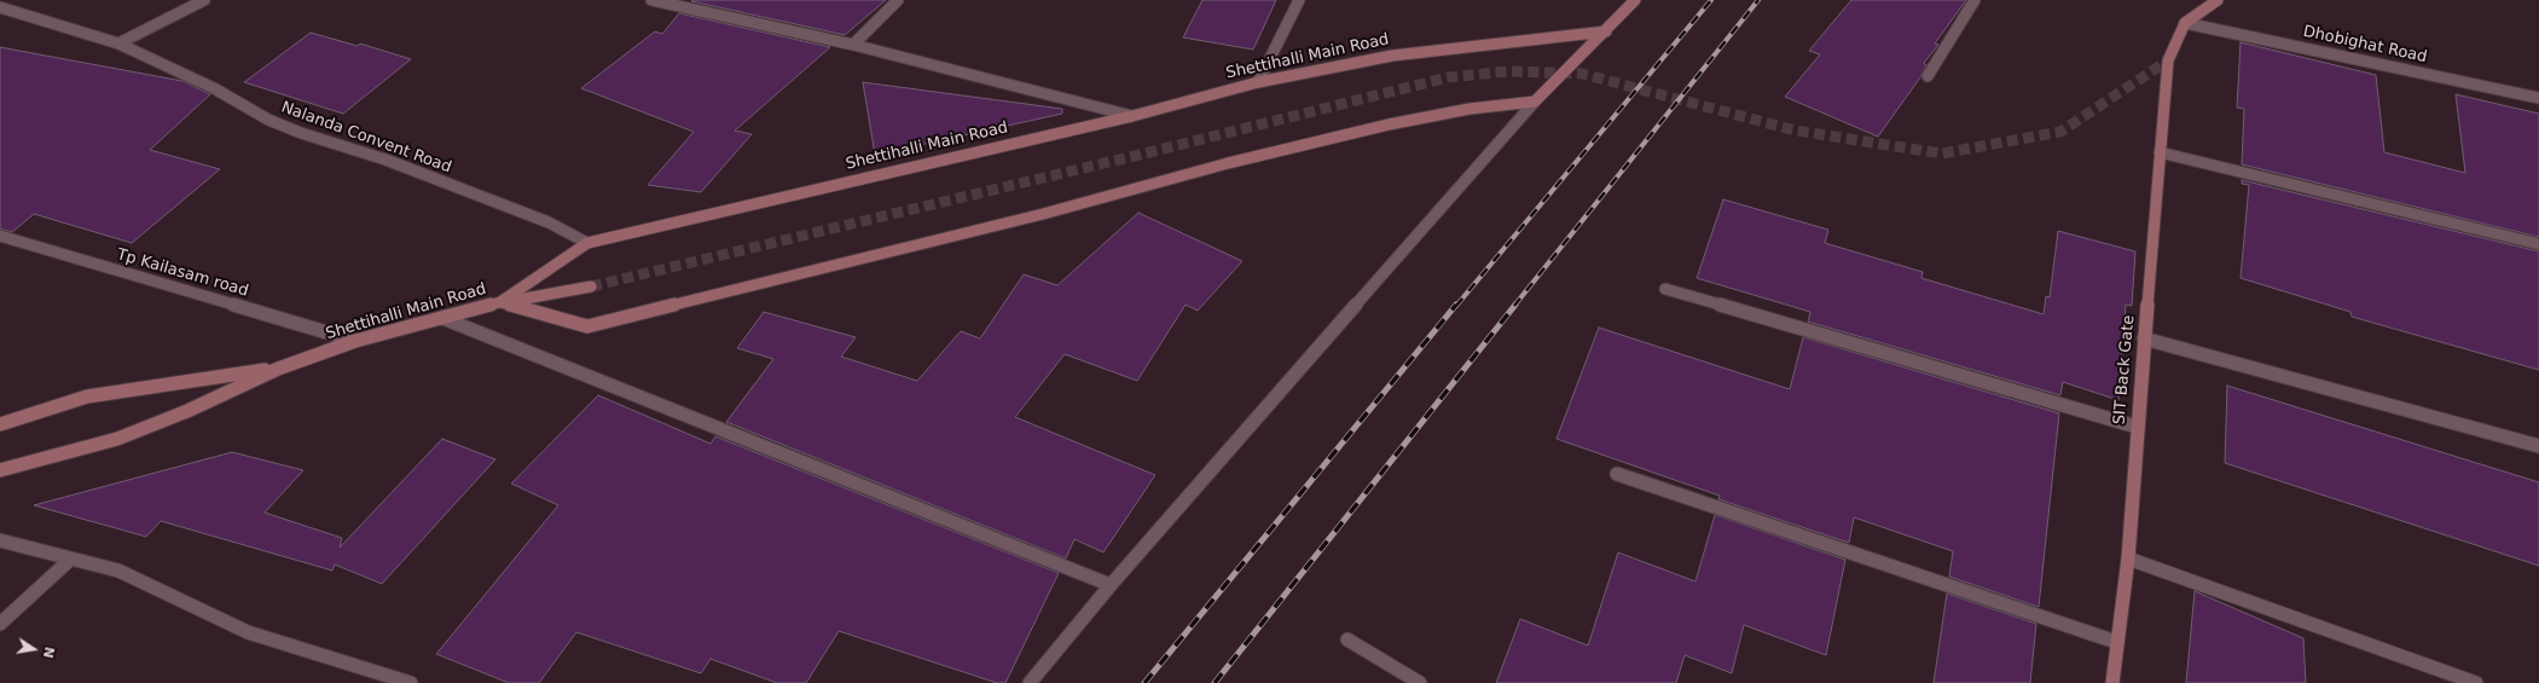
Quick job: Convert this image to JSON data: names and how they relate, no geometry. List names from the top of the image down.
{
  "streets": {
    "main road": ["Shettihalli Main Road", "SIT Back Gate"],
    "street": ["Dhobighat Road", "Nalanda Convent Road", "Tp Kailasam road"]
  },
  "crossings": [
    ["Dhobighat Road", "SIT Back Gate"],
    ["Shettihalli Main Road", "Nalanda Convent Road"],
    ["Shettihalli Main Road", "Tp Kailasam road"]
  ],
  "north": "right"
}
